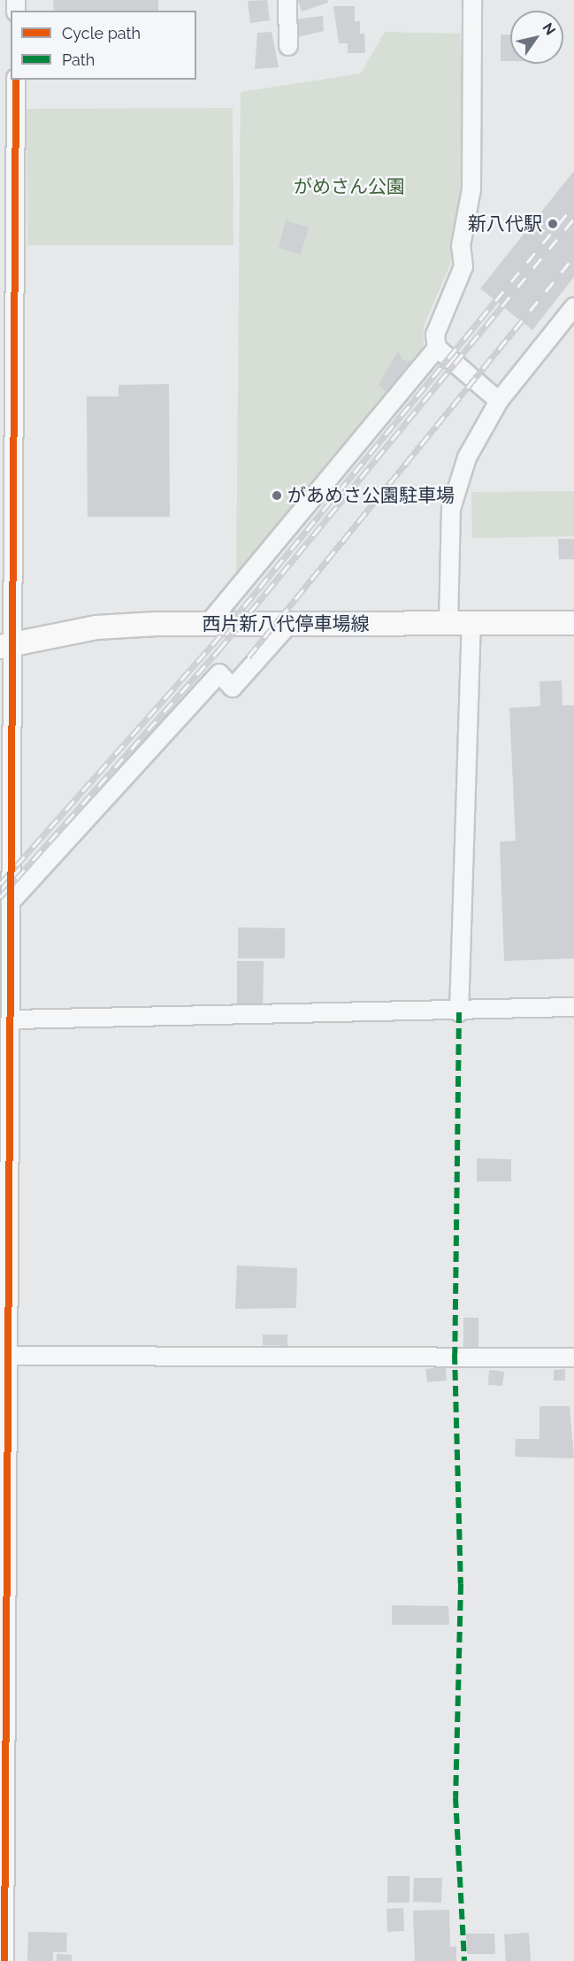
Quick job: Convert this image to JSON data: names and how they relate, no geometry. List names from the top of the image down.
{
  "streets": {
    "main road": ["西片新八代停車場線"]
  },
  "parks": ["がめさん公園"],
  "places": ["新八代駅", "があめさ公園駐車場"],
  "legend": ["Cycle path", "Path"],
  "north": "top right"
}
